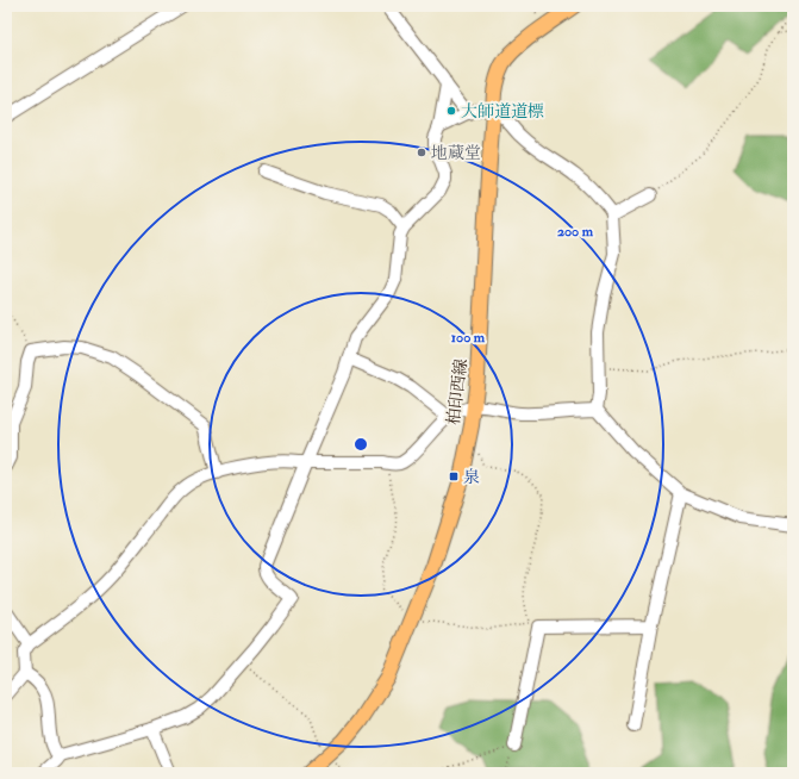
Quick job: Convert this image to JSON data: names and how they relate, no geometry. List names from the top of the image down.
{
  "streets": {
    "main road": ["柏印西線"]
  },
  "places": {
    "other": ["大師道道標", "地蔵堂"],
    "transit": ["泉"]
  },
  "rings": ["200 m", "100 m"]
}
